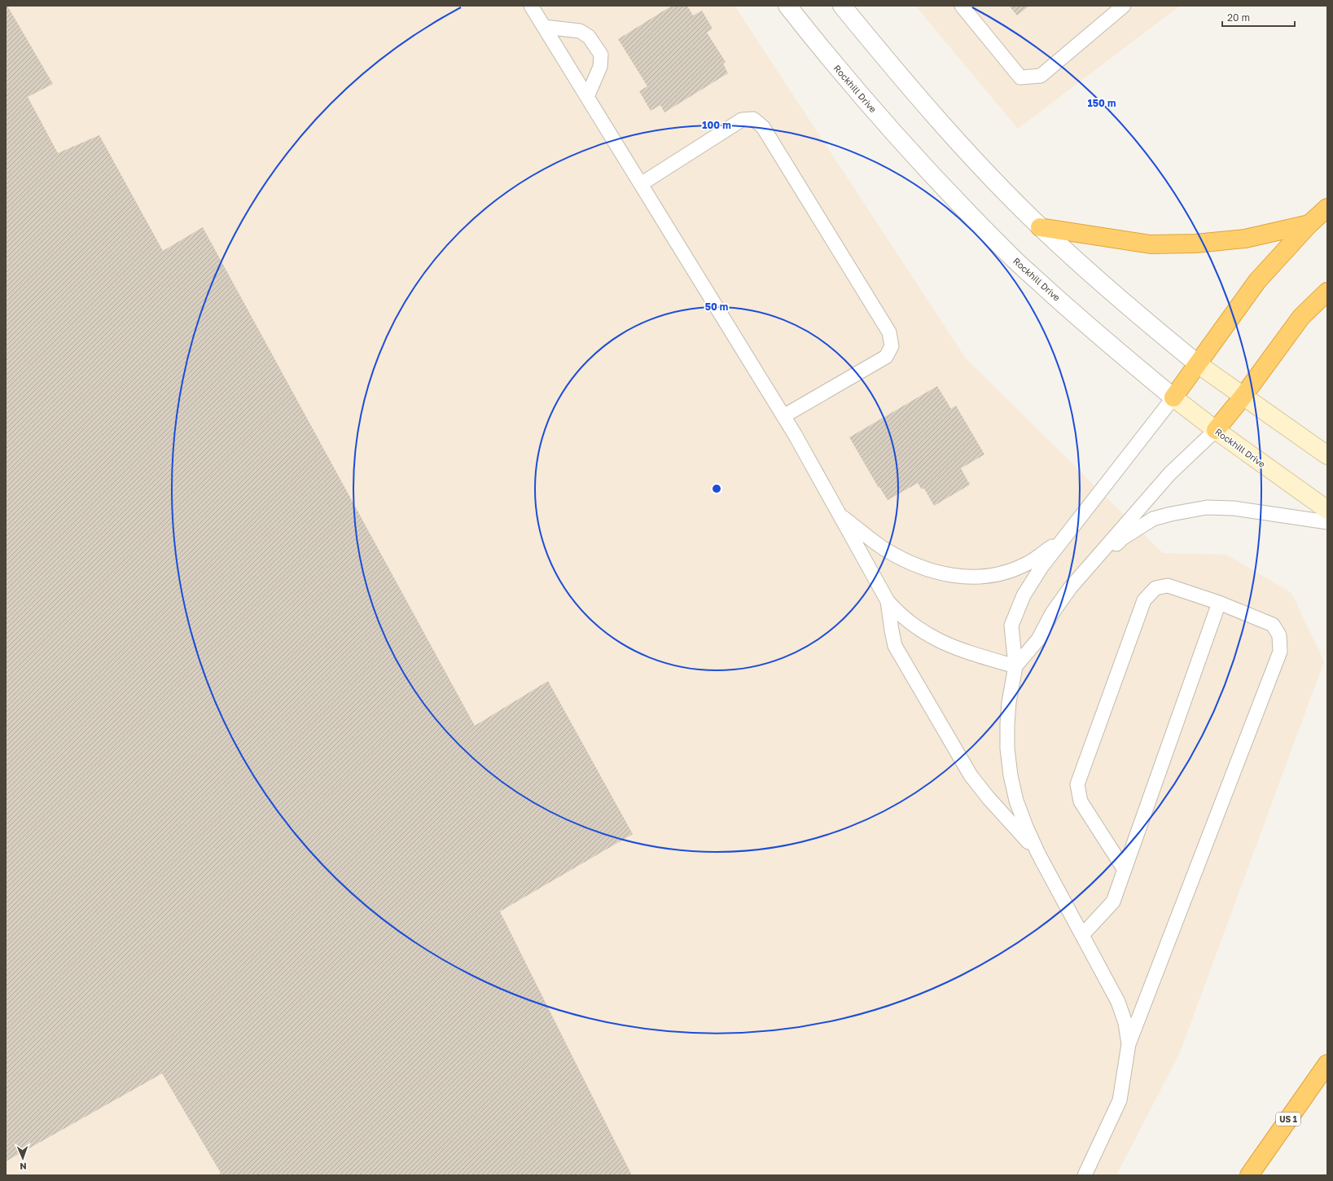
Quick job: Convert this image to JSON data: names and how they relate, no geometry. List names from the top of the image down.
{
  "streets": {
    "highway": ["US 1"],
    "main road": ["Rockhill Drive"]
  },
  "scale_bar": "20 m",
  "north": "bottom",
  "rings": ["150 m", "100 m", "50 m"]
}
